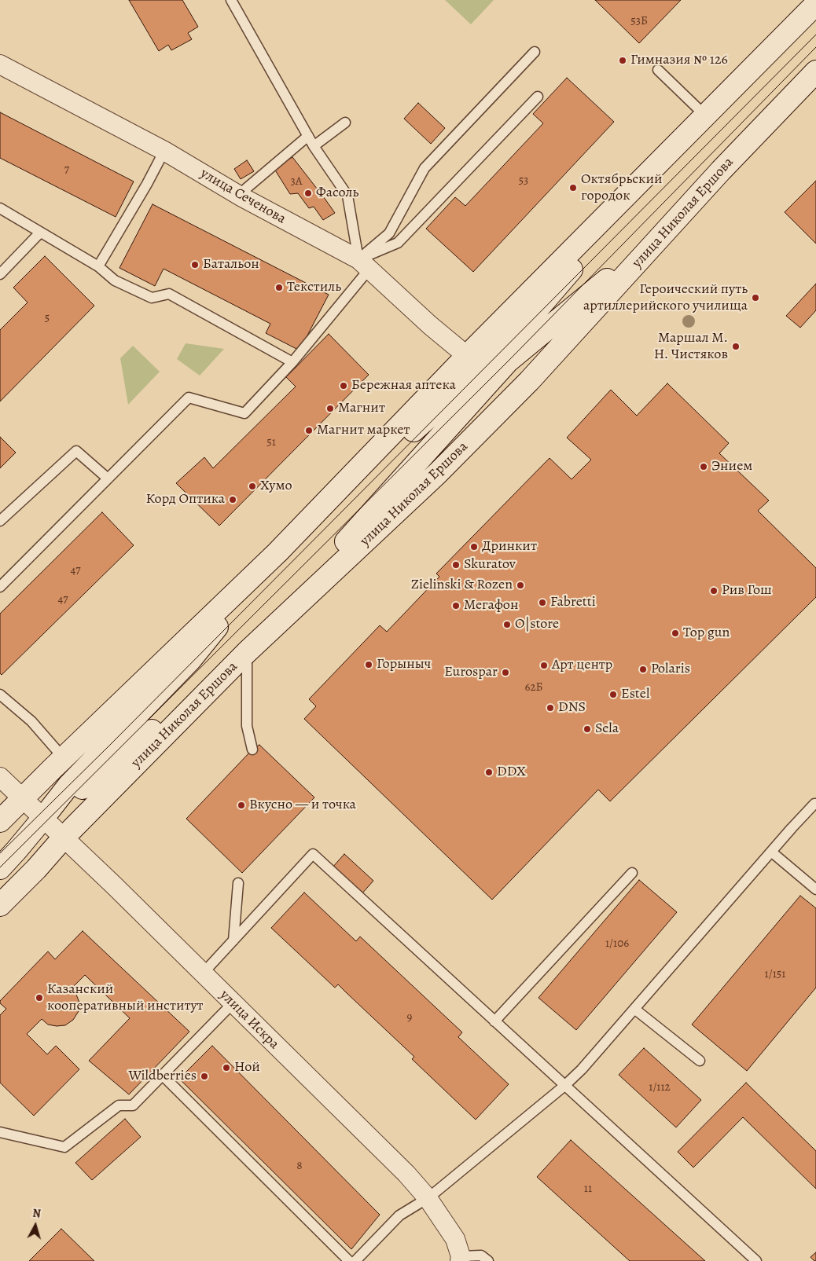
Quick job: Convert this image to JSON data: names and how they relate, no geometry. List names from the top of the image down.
{
  "streets": {
    "main road": ["улица Николая Ершова"],
    "street": ["улица Сеченова", "улица Искра"]
  },
  "crossings": [
    ["улица Николая Ершова", "улица Искра"]
  ],
  "places": [
    "Гимназия № 126",
    "Октябрьский городок",
    "Фасоль",
    "Батальон",
    "Текстиль",
    "Героический путь артиллерийского училища",
    "Маршал М. Н. Чистяков",
    "Бережная аптека",
    "Магнит",
    "Магнит маркет",
    "Энием",
    "Хумо",
    "Корд Оптика",
    "Дринкит",
    "Skuratov",
    "Zielinski & Rozen",
    "Рив Гош",
    "Fabretti",
    "Мегафон",
    "O|store",
    "Top gun",
    "Горыныч",
    "Арт центр",
    "Polaris",
    "Eurospar",
    "Estel",
    "DNS",
    "Sela",
    "DDX",
    "Вкусно — и точка",
    "Казанский кооперативный институт",
    "Ной",
    "Wildberries"
  ],
  "house_numbers": [
    "53Б",
    "7",
    "53",
    "3А",
    "5",
    "51",
    "47",
    "47",
    "62Б",
    "1/106",
    "1/151",
    "9",
    "1/112",
    "8",
    "11"
  ],
  "north": "top"
}
